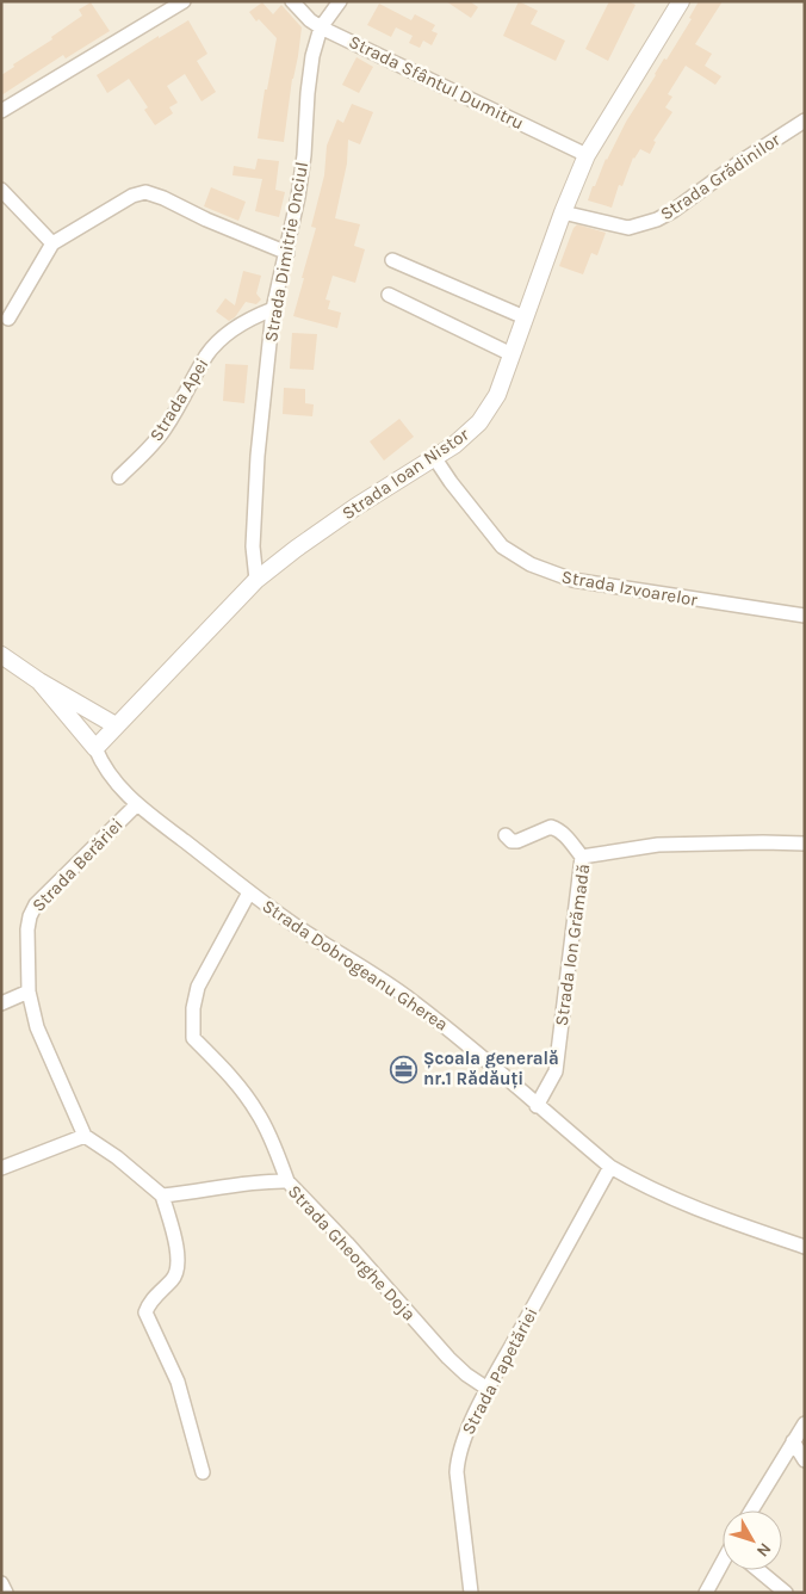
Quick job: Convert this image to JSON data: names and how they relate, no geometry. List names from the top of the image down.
{
  "streets": {
    "street": [
      "Strada Sfântul Dumitru",
      "Strada Grădinilor",
      "Strada Dimitrie Onciul",
      "Strada Apei",
      "Strada Ioan Nistor",
      "Strada Izvoarelor",
      "Strada Berăriei",
      "Strada Ion Grămadă",
      "Strada Dobrogeanu Gherea",
      "Strada Gheorghe Doja",
      "Strada Papetăriei"
    ]
  },
  "crossings": [
    ["Strada Sfântul Dumitru", "Strada Dimitrie Onciul"],
    ["Strada Sfântul Dumitru", "Strada Ioan Nistor"],
    ["Strada Grădinilor", "Strada Ioan Nistor"],
    ["Strada Dimitrie Onciul", "Strada Apei"],
    ["Strada Dimitrie Onciul", "Strada Ioan Nistor"],
    ["Strada Ioan Nistor", "Strada Izvoarelor"],
    ["Strada Ioan Nistor", "Strada Dobrogeanu Gherea"],
    ["Strada Berăriei", "Strada Dobrogeanu Gherea"],
    ["Strada Ion Grămadă", "Strada Dobrogeanu Gherea"],
    ["Strada Dobrogeanu Gherea", "Strada Papetăriei"],
    ["Strada Gheorghe Doja", "Strada Papetăriei"]
  ],
  "places": {
    "office": ["Școala generală nr.1 Rădăuți"]
  },
  "north": "bottom right"
}
